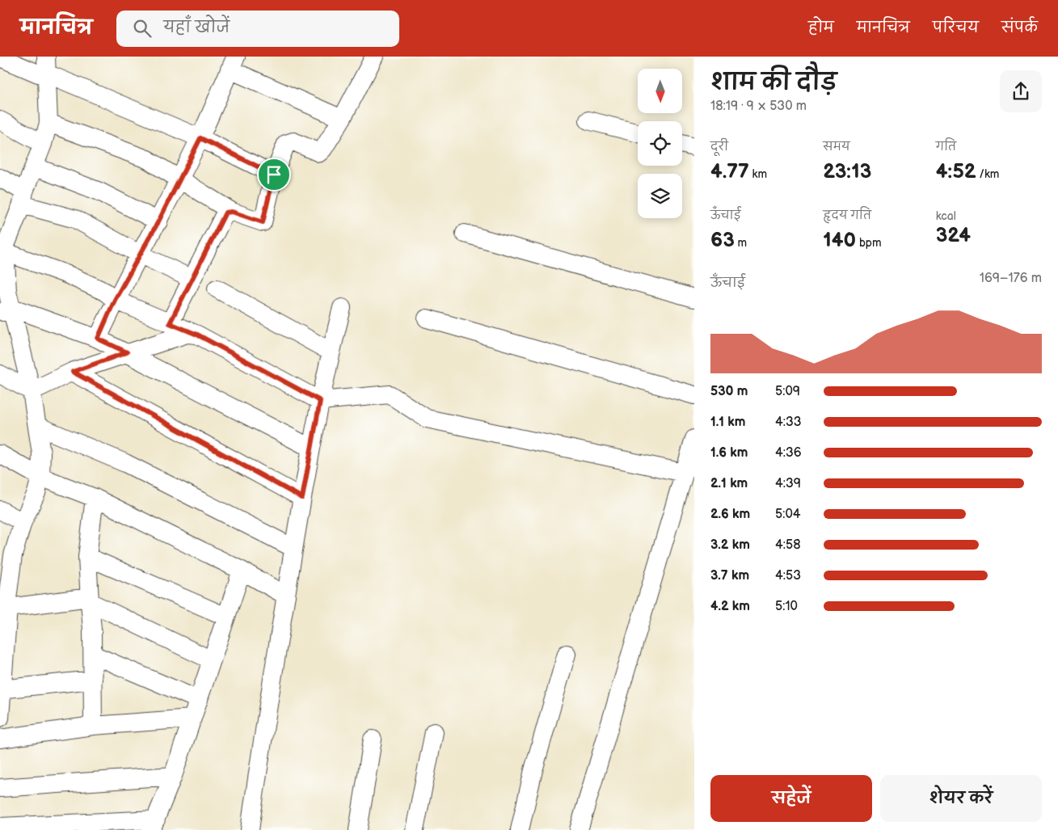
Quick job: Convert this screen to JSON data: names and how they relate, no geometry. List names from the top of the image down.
{
  "north": "bottom",
  "page": {
    "header": "मानचित्र",
    "search": "यहाँ खोजें",
    "nav": [
      "होम",
      "मानचित्र",
      "परिचय",
      "संपर्क"
    ],
    "heading": ["शाम की दौड़", "18:19 · 9 × 530 m"],
    "stats": [
      ["दूरी", "4.77 km"],
      ["समय", "23:13"],
      ["गति", "4:52 /km"],
      ["ऊँचाई", "63 m"],
      ["हृदय गति", "140 bpm"],
      ["kcal", "324"]
    ],
    "chart": ["ऊँचाई", "169–176 m"],
    "list": [
      {
        "name": "530 m",
        "note": "5:09"
      },
      {
        "name": "1.1 km",
        "note": "4:33"
      },
      {
        "name": "1.6 km",
        "note": "4:36"
      },
      {
        "name": "2.1 km",
        "note": "4:39"
      },
      {
        "name": "2.6 km",
        "note": "5:04"
      },
      {
        "name": "3.2 km",
        "note": "4:58"
      },
      {
        "name": "3.7 km",
        "note": "4:53"
      },
      {
        "name": "4.2 km",
        "note": "5:10"
      }
    ],
    "buttons": ["सहेजें", "शेयर करें"]
  }
}
